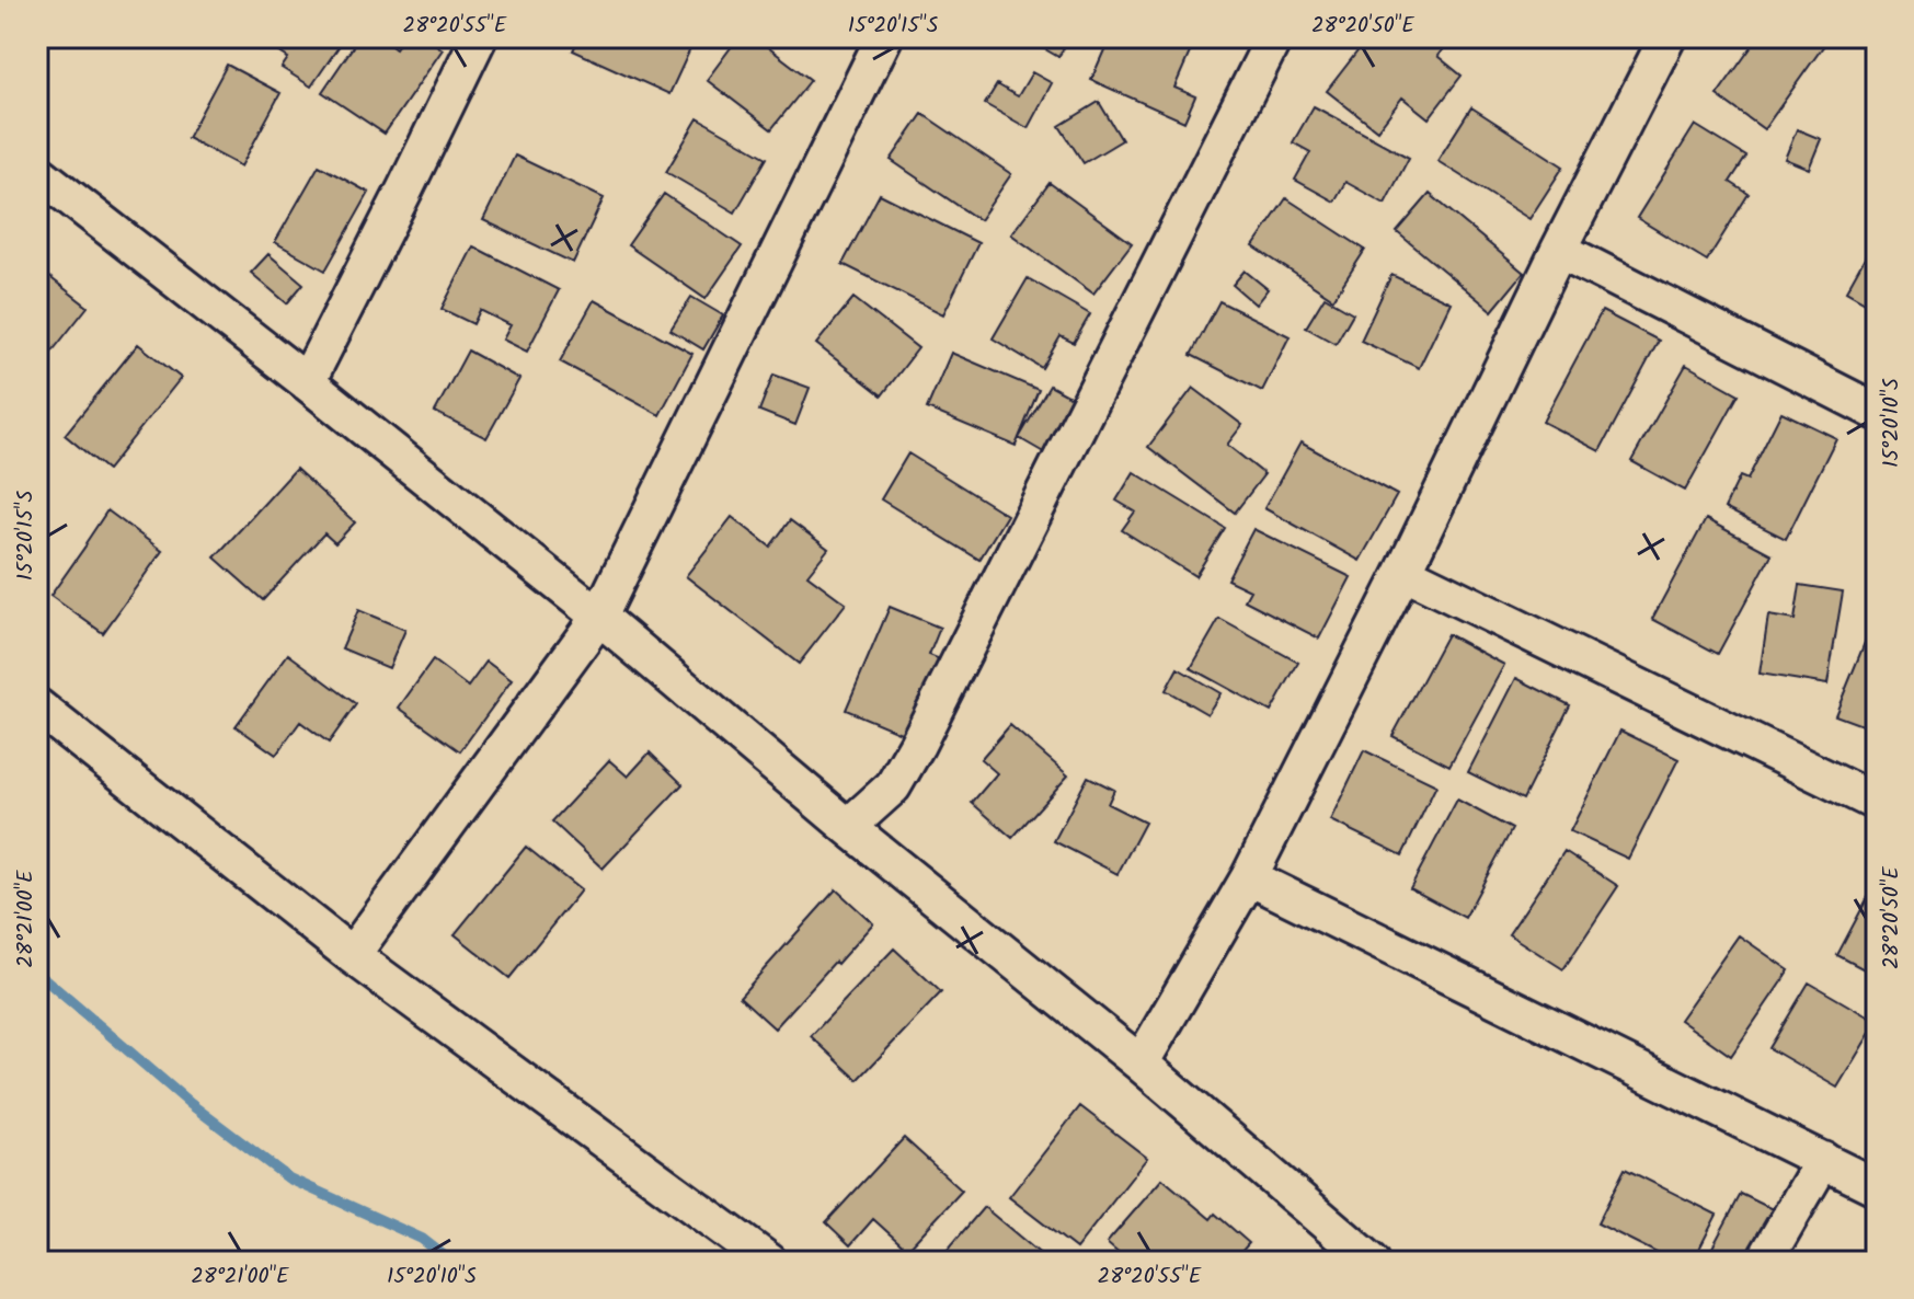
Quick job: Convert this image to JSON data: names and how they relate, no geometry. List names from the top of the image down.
{
  "coordinates": [
    "28°20'55\"E",
    "15°20'15\"S",
    "28°20'50\"E",
    "15°20'10\"S",
    "28°21'00\"E"
  ]
}
